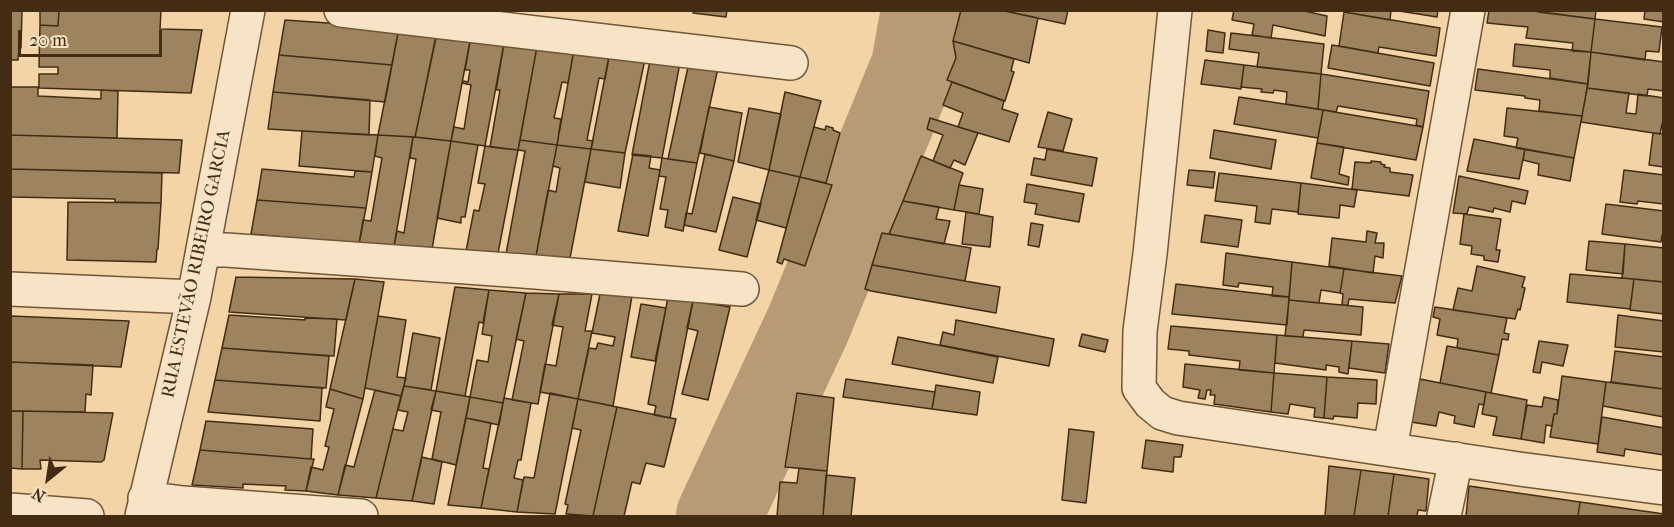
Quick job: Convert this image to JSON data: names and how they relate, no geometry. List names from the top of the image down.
{
  "streets": {
    "street": ["RUA ESTEVÃO RIBEIRO GARCIA"]
  },
  "scale_bar": "20 m",
  "north": "bottom left"
}
